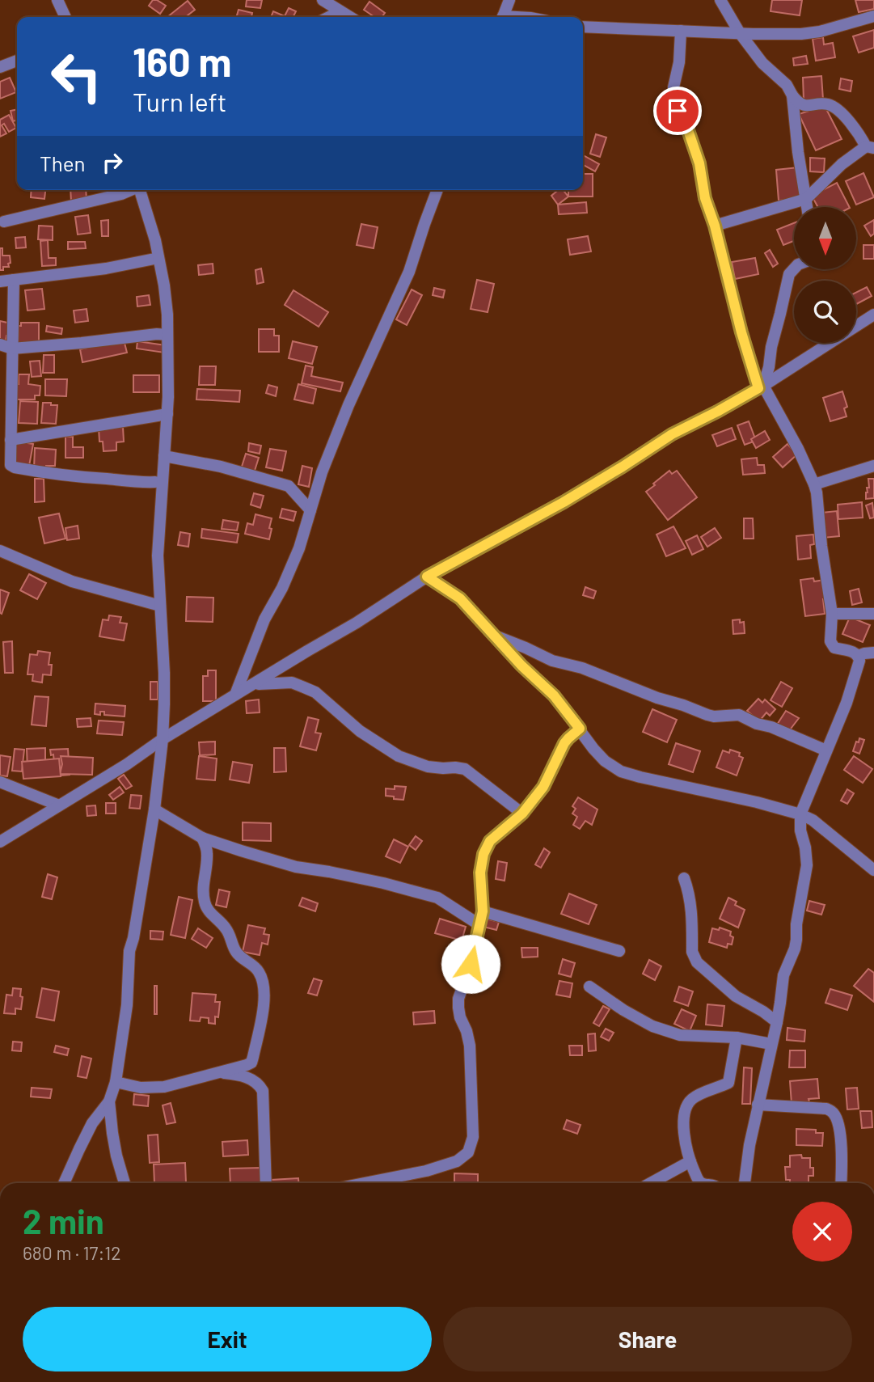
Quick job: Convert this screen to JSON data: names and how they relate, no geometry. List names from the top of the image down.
{
  "north": "bottom",
  "page": {
    "turn": ["160 m", "Turn left"],
    "then": "Then",
    "heading": ["2 min", "680 m · 17:12"],
    "buttons": ["Exit", "Share"]
  }
}
